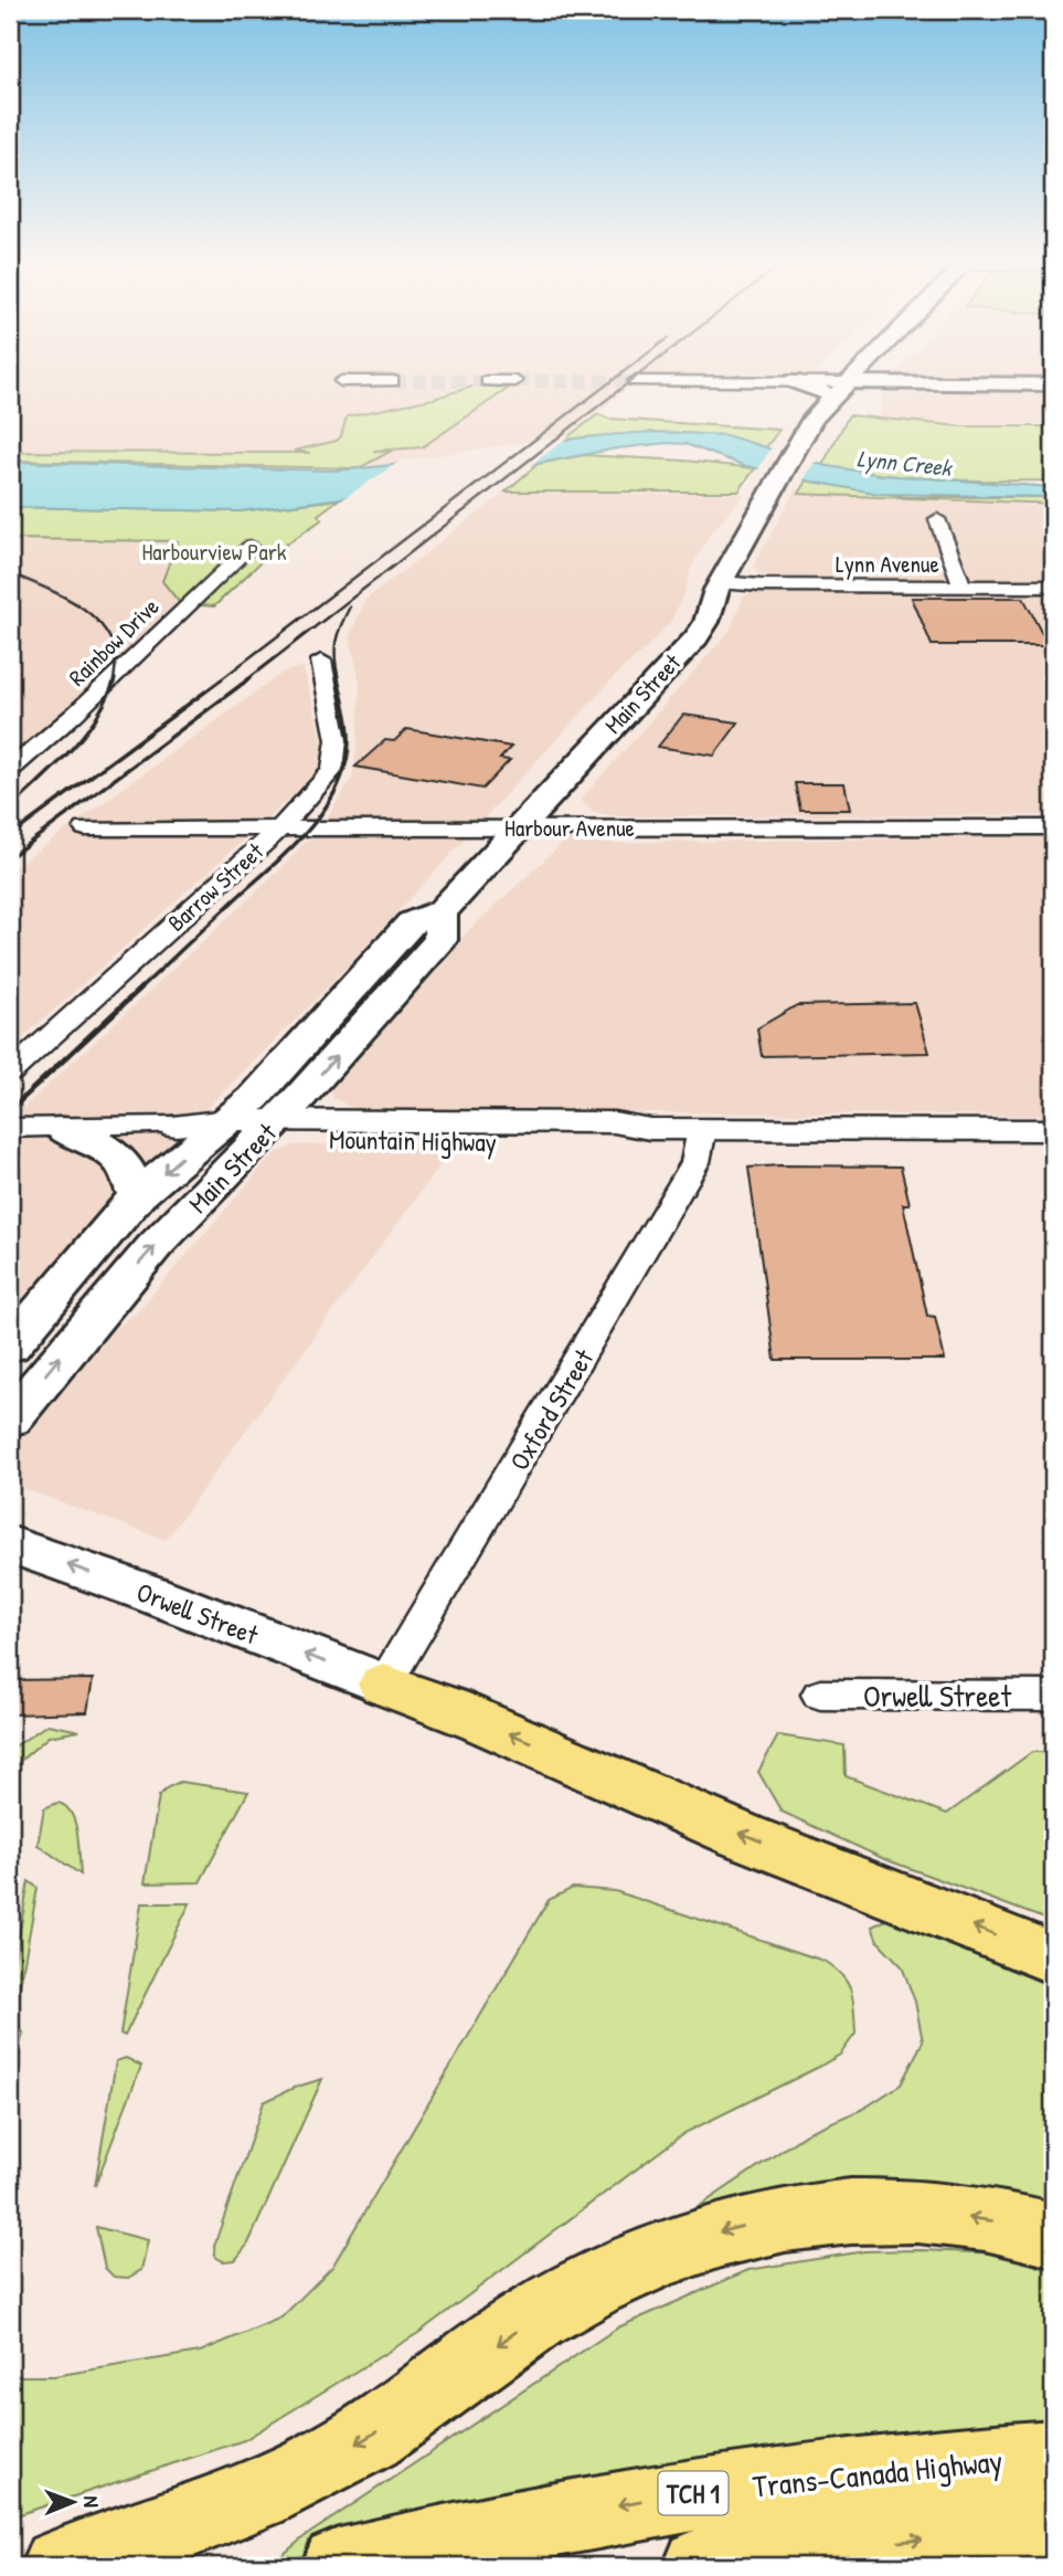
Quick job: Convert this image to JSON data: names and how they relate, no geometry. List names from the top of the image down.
{
  "streets": {
    "highway": ["Trans-Canada Highway", "TCH 1"],
    "main road": ["Main Street", "Orwell Street"],
    "street": [
      "Lynn Avenue",
      "Rainbow Drive",
      "Harbour Avenue",
      "Barrow Street",
      "Mountain Highway",
      "Oxford Street"
    ]
  },
  "crossings": [
    ["Lynn Avenue", "Main Street"],
    ["Main Street", "Harbour Avenue"],
    ["Main Street", "Mountain Highway"],
    ["Harbour Avenue", "Barrow Street"],
    ["Mountain Highway", "Oxford Street"],
    ["Oxford Street", "Orwell Street"]
  ],
  "one_way": ["Orwell Street"],
  "water": ["Lynn Creek"],
  "parks": ["Harbourview Park"],
  "north": "right"
}
